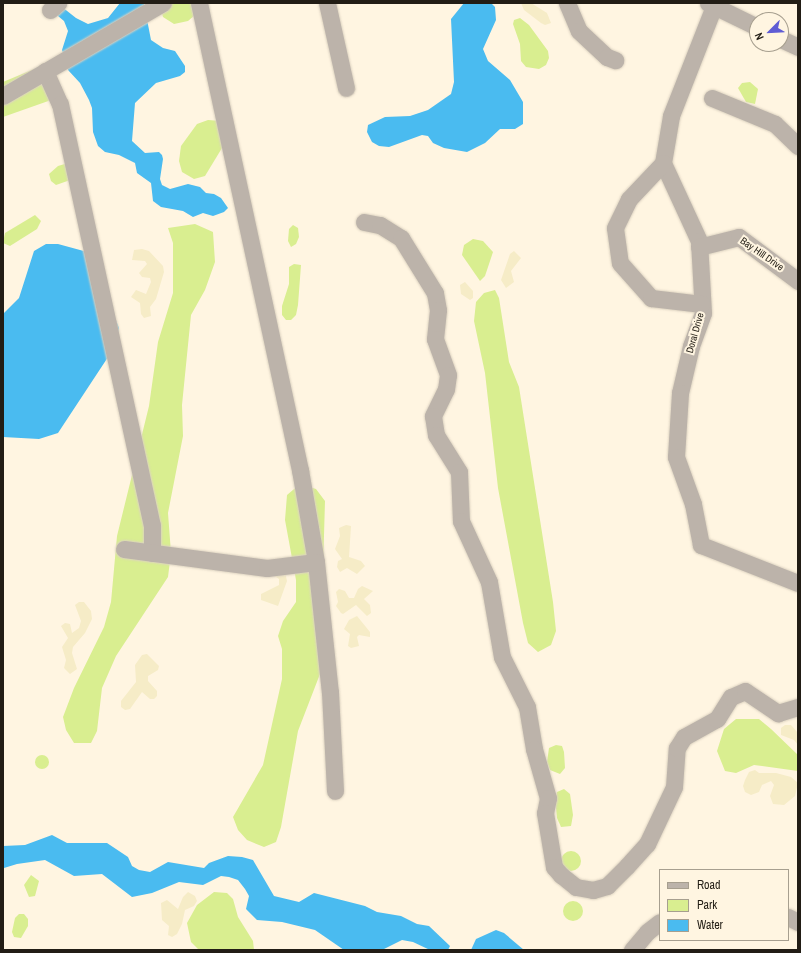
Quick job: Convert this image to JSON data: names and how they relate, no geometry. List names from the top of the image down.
{
  "streets": {
    "street": ["Bay Hill Drive", "Doral Drive"]
  },
  "crossings": [
    ["Bay Hill Drive", "Doral Drive"]
  ],
  "legend": ["Road", "Park", "Water"],
  "north": "bottom left"
}
